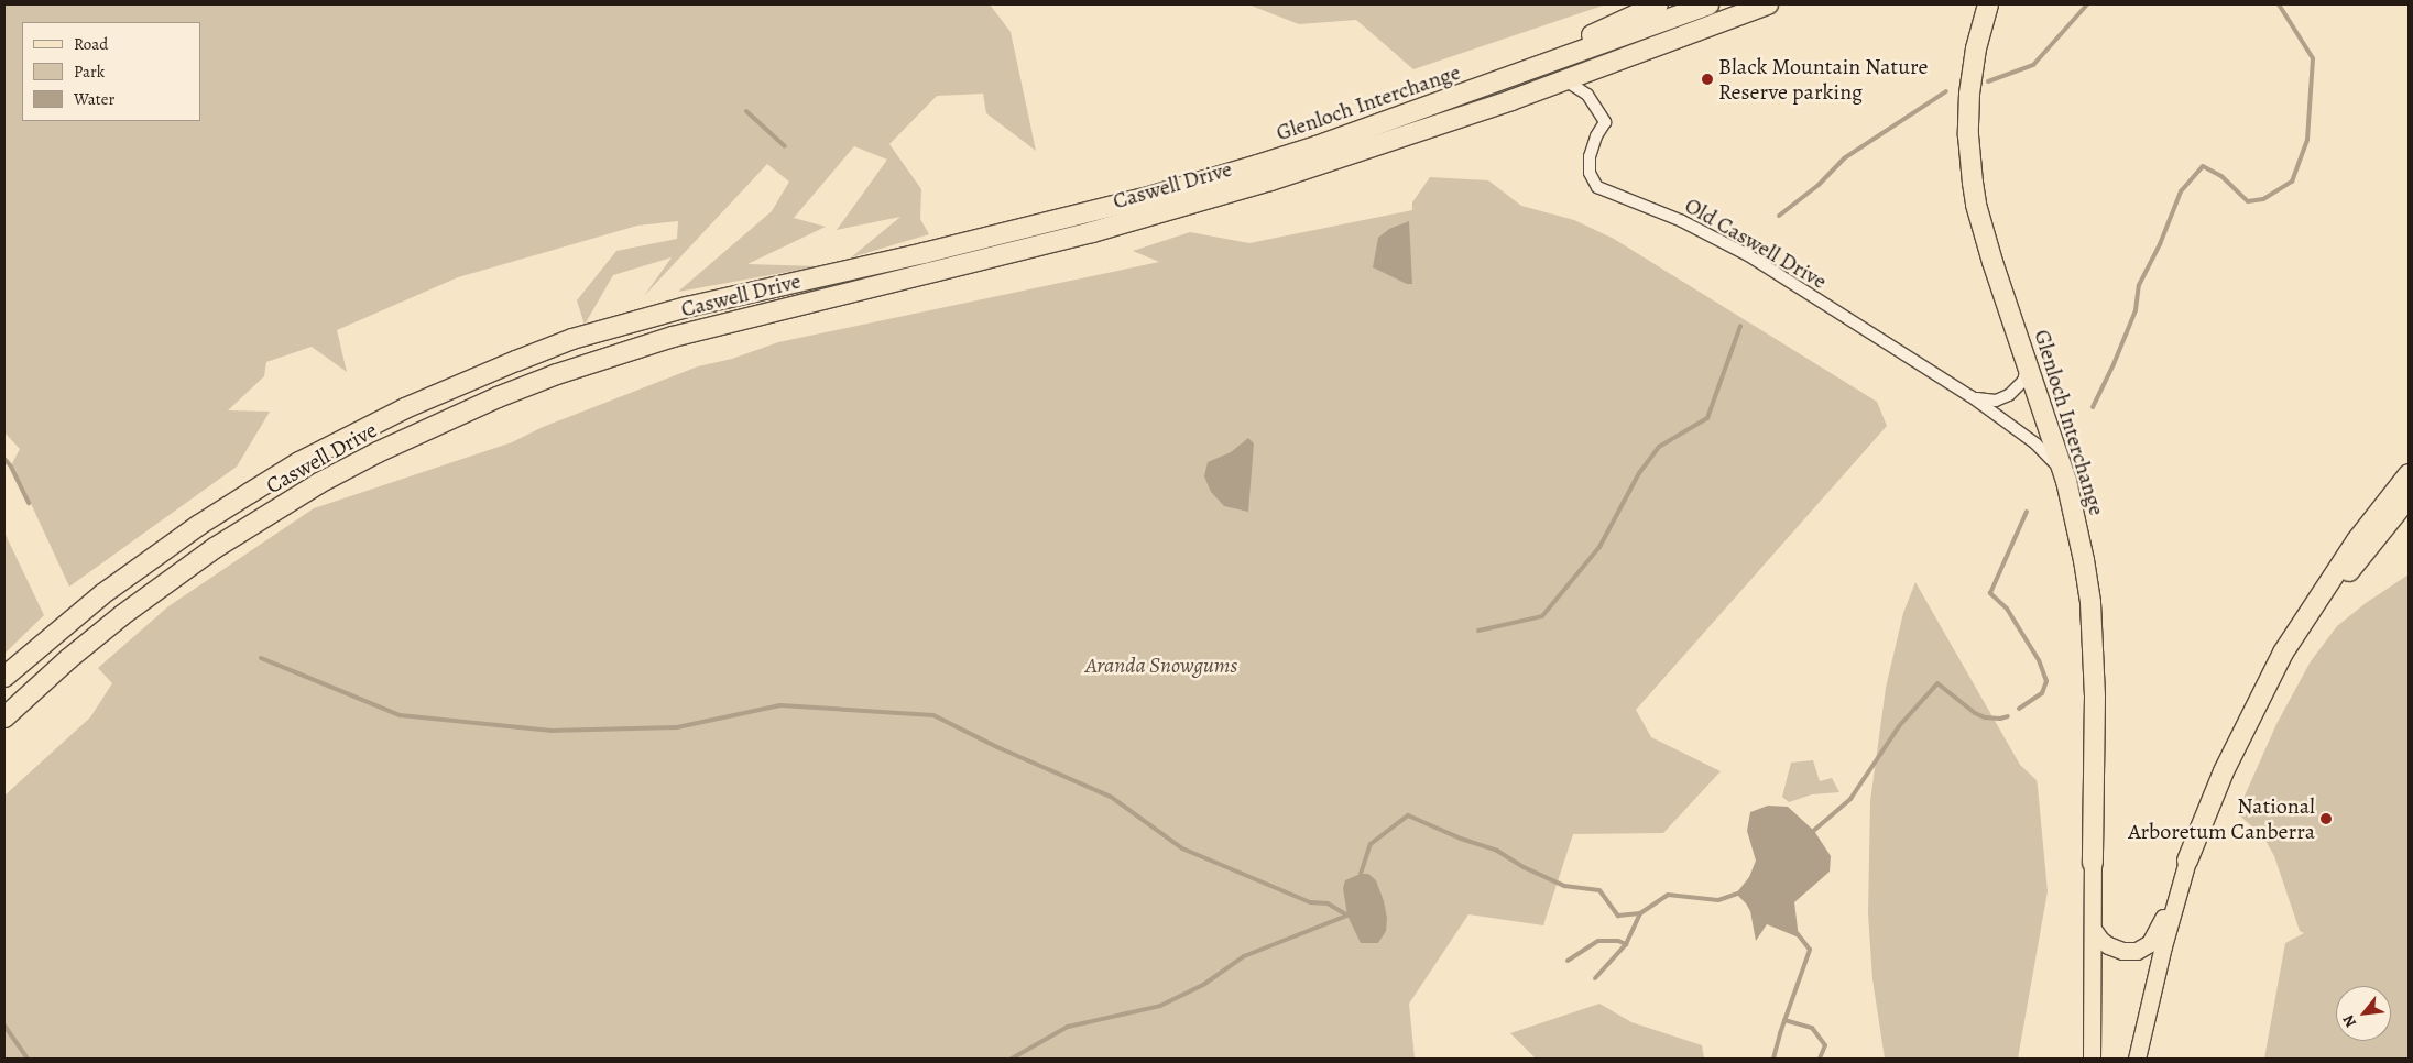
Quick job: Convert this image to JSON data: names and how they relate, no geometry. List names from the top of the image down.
{
  "streets": {
    "highway": ["Glenloch Interchange", "Caswell Drive"],
    "street": ["Old Caswell Drive"]
  },
  "crossings": [
    ["Glenloch Interchange", "Caswell Drive"],
    ["Glenloch Interchange", "Old Caswell Drive"],
    ["Caswell Drive", "Old Caswell Drive"]
  ],
  "parks": ["Aranda Snowgums"],
  "places": ["Black Mountain Nature Reserve parking", "National Arboretum Canberra"],
  "legend": ["Road", "Park", "Water"],
  "north": "bottom left"
}
